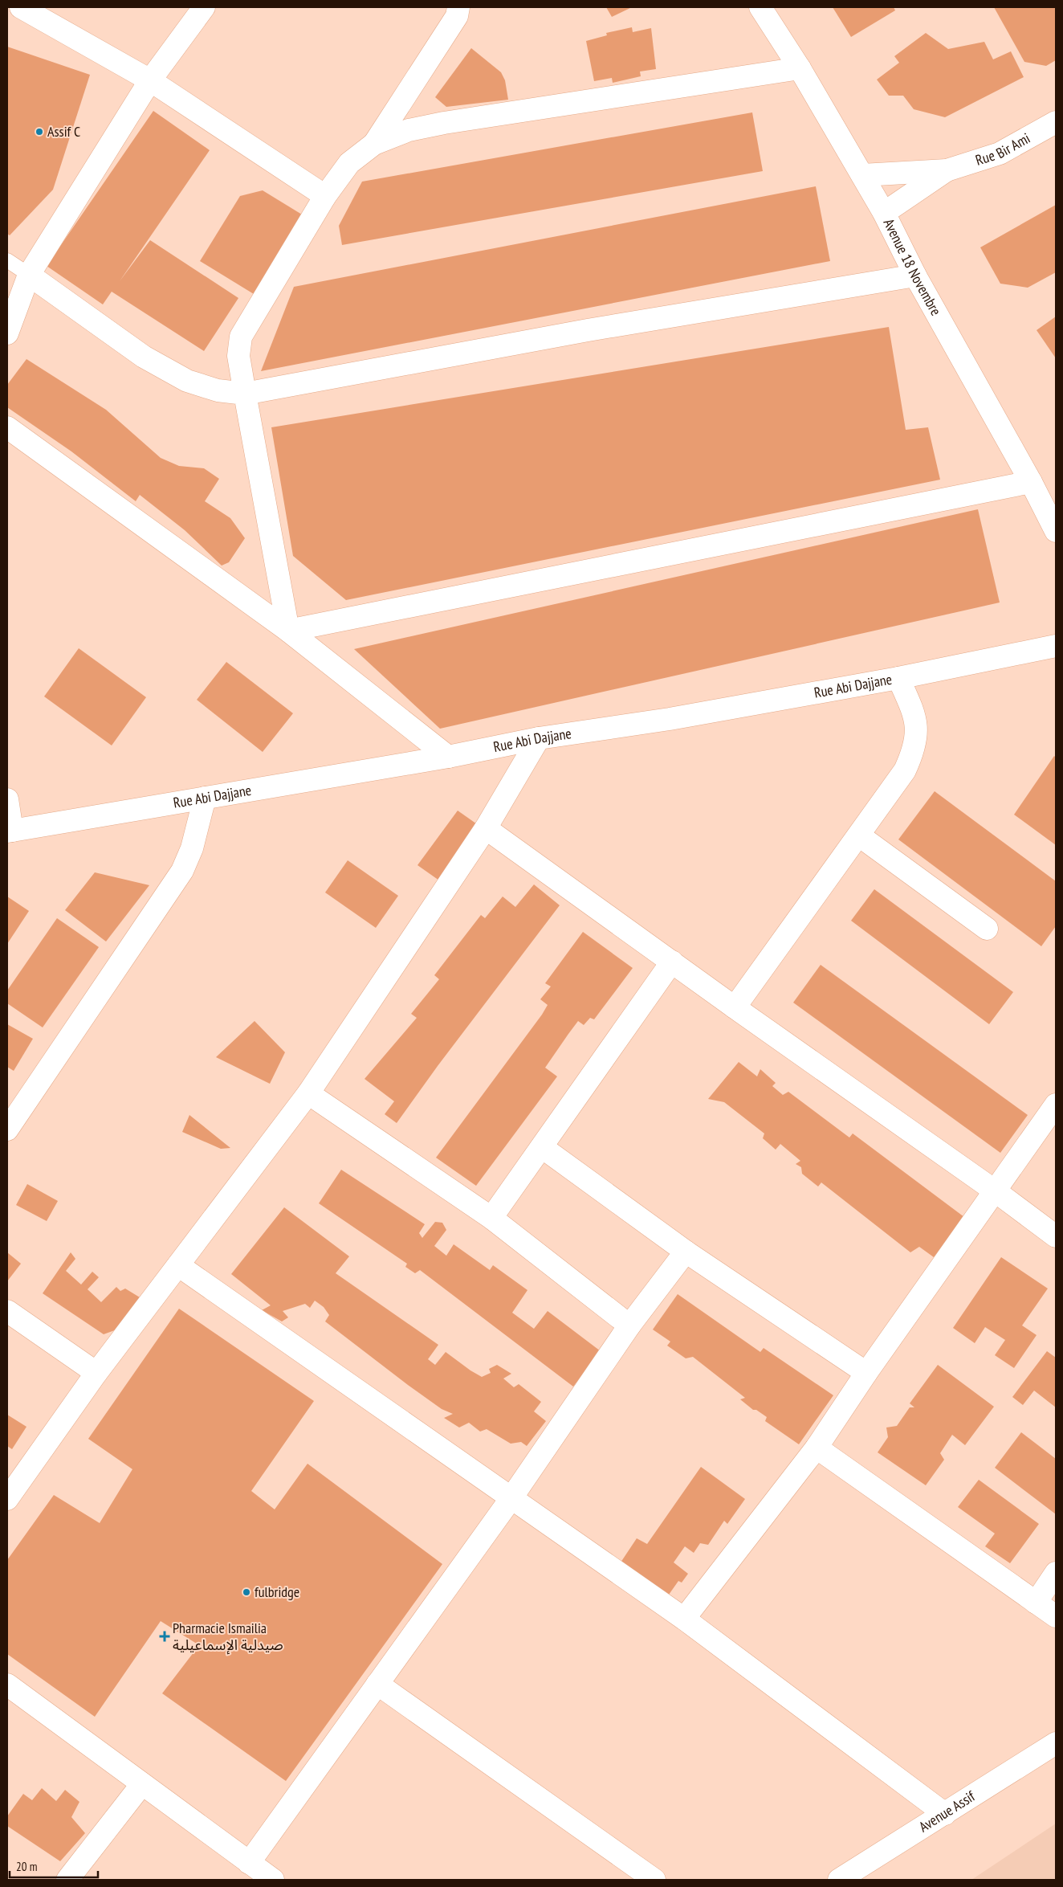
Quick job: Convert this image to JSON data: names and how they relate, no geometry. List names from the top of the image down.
{
  "streets": {
    "street": [
      "Rue Bir Ami",
      "Avenue 18 Novembre",
      "Rue Abi Dajjane",
      "Avenue Assif"
    ]
  },
  "crossings": [
    ["Rue Bir Ami", "Avenue 18 Novembre"]
  ],
  "places": {
    "other": ["Assif C", "fulbridge"],
    "health": ["Pharmacie Ismailia صيدلية الإسماعيلية"]
  },
  "scale_bar": "20 m"
}
